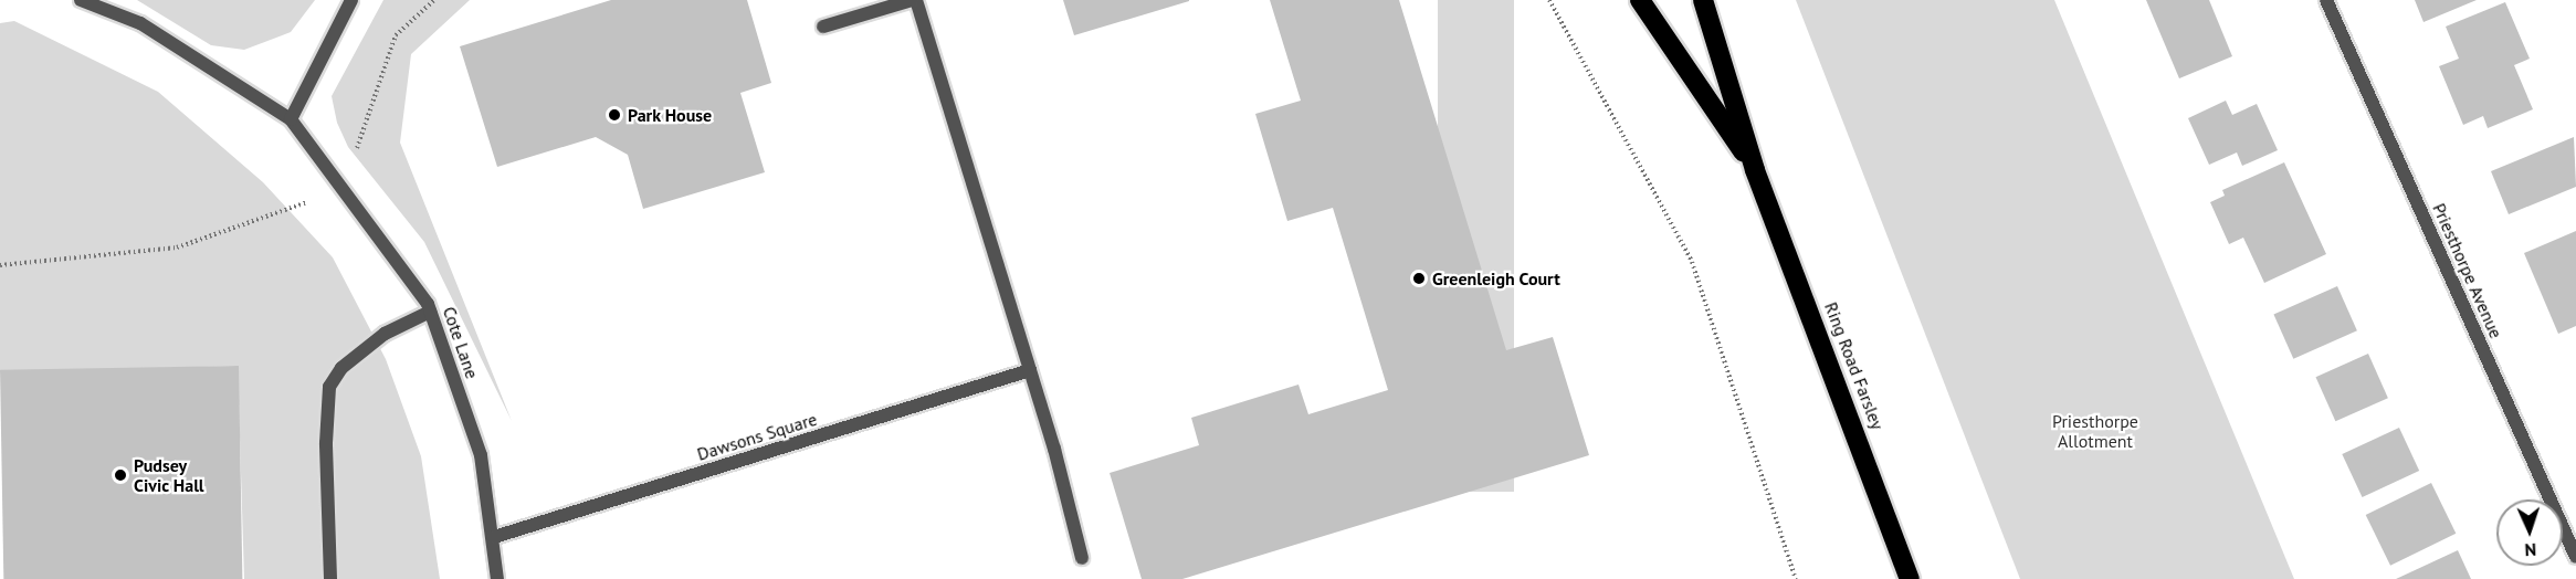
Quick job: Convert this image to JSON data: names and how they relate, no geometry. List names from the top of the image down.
{
  "streets": {
    "highway": ["Ring Road Farsley"],
    "street": ["Priesthorpe Avenue", "Cote Lane", "Dawsons Square"]
  },
  "crossings": [
    ["Cote Lane", "Dawsons Square"]
  ],
  "parks": ["Priesthorpe Allotment"],
  "places": ["Park House", "Greenleigh Court", "Pudsey Civic Hall"],
  "north": "bottom"
}
